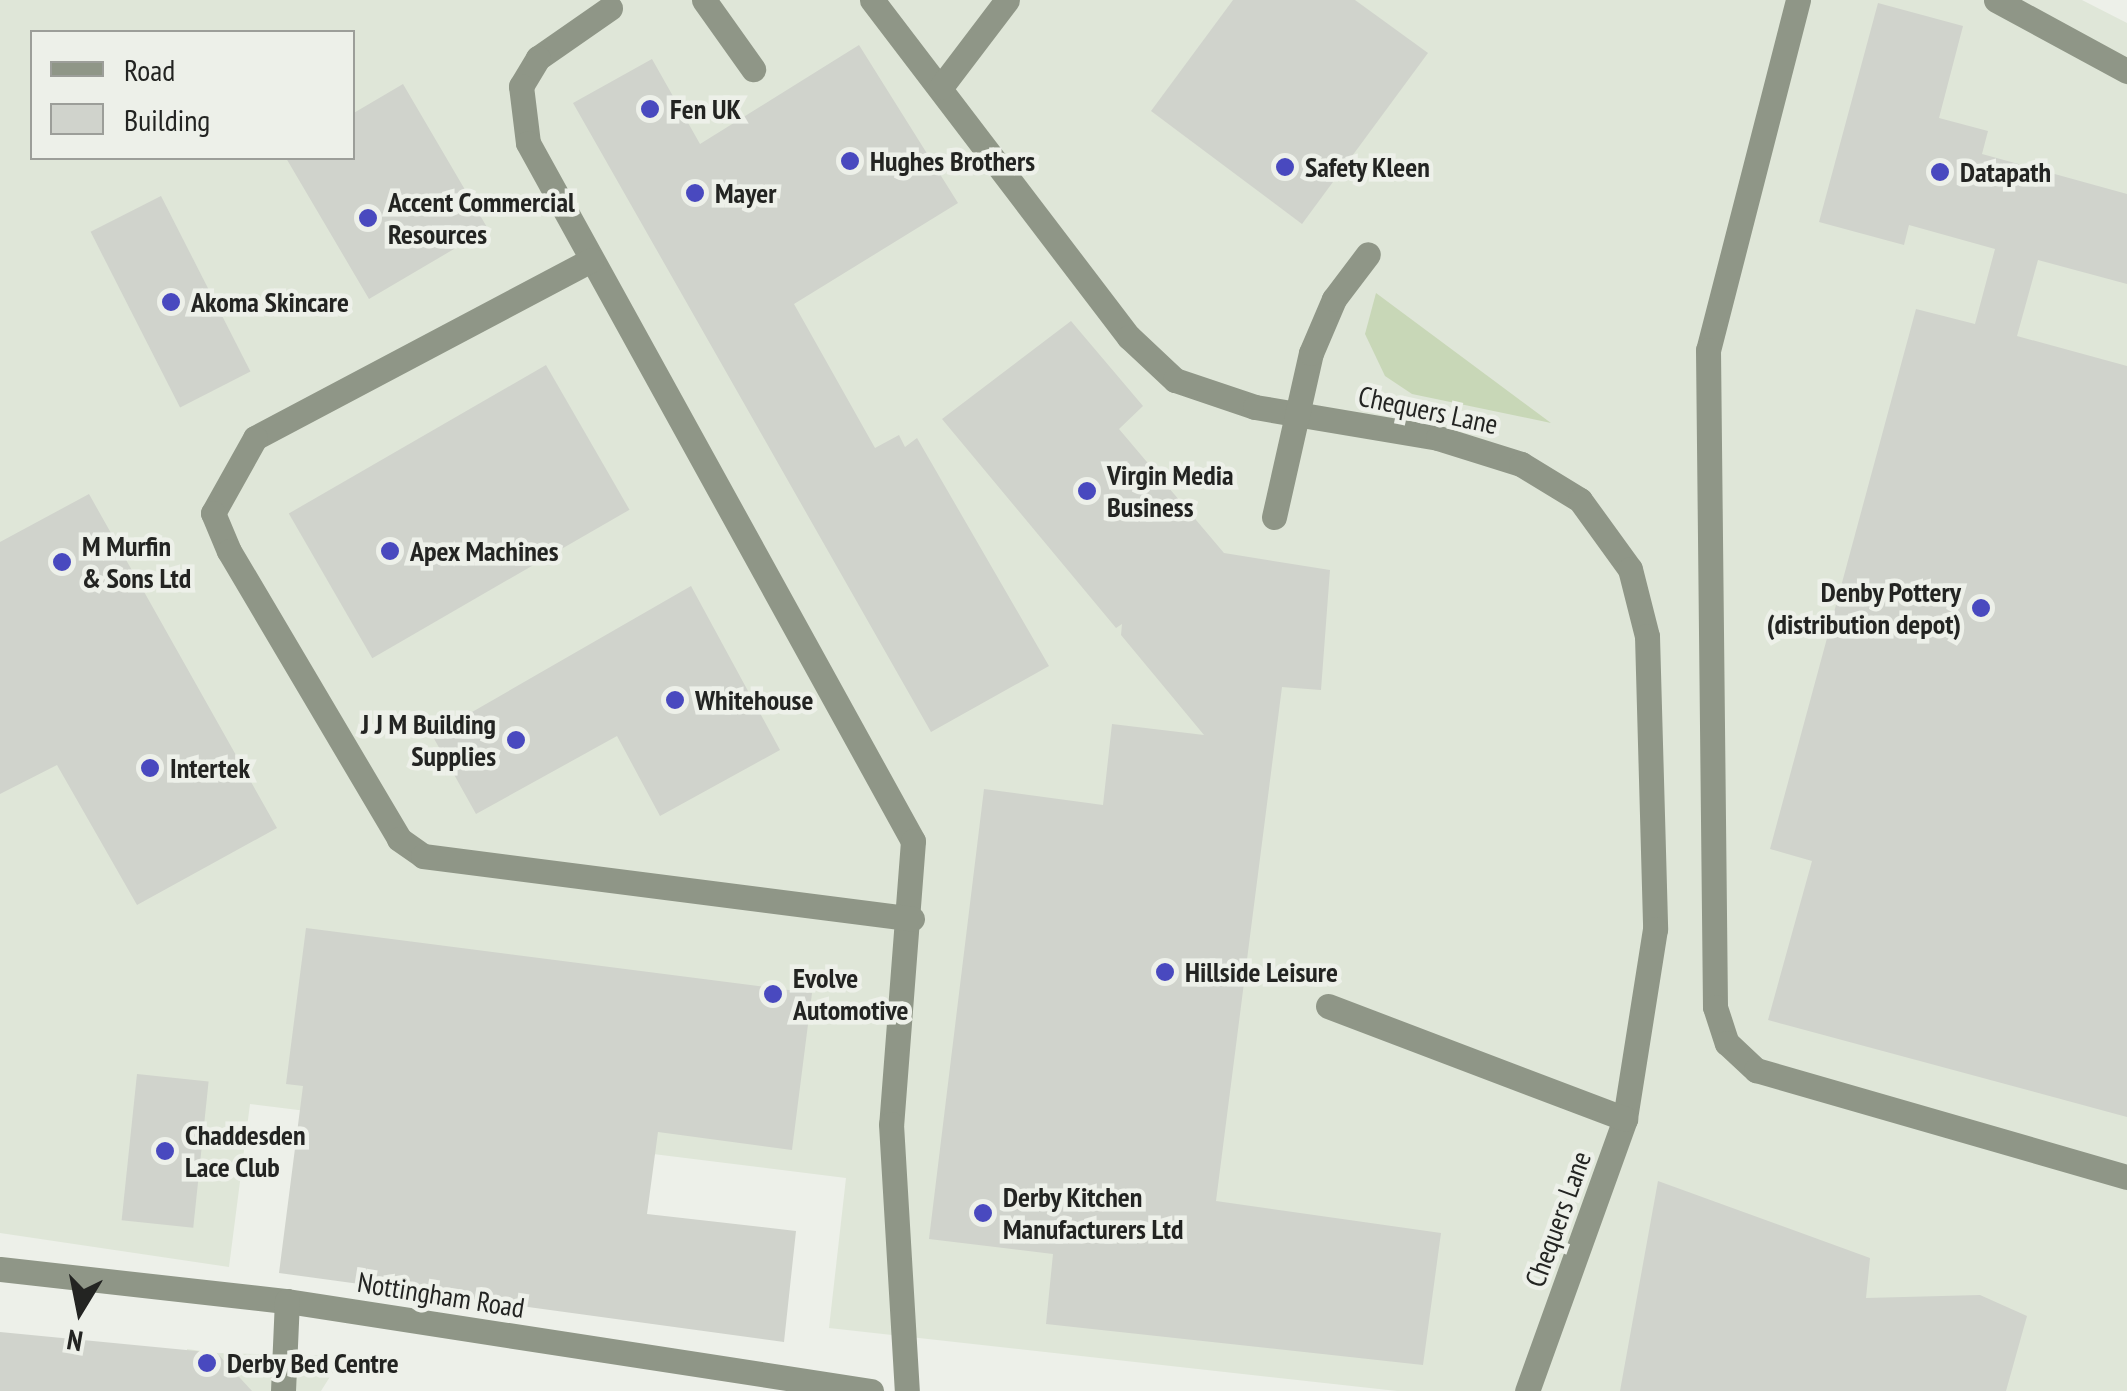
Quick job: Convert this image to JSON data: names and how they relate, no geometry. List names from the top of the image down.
{
  "streets": {
    "street": ["Chequers Lane", "Nottingham Road"]
  },
  "places": [
    "Fen UK",
    "Hughes Brothers",
    "Safety Kleen",
    "Datapath",
    "Mayer",
    "Accent Commercial Resources",
    "Akoma Skincare",
    "Virgin Media Business",
    "Apex Machines",
    "M Murfin & Sons Ltd",
    "Denby Pottery (distribution depot)",
    "Whitehouse",
    "J J M Building Supplies",
    "Intertek",
    "Hillside Leisure",
    "Evolve Automotive",
    "Chaddesden Lace Club",
    "Derby Kitchen Manufacturers Ltd",
    "Derby Bed Centre"
  ],
  "legend": ["Road", "Building"],
  "north": "bottom"
}
